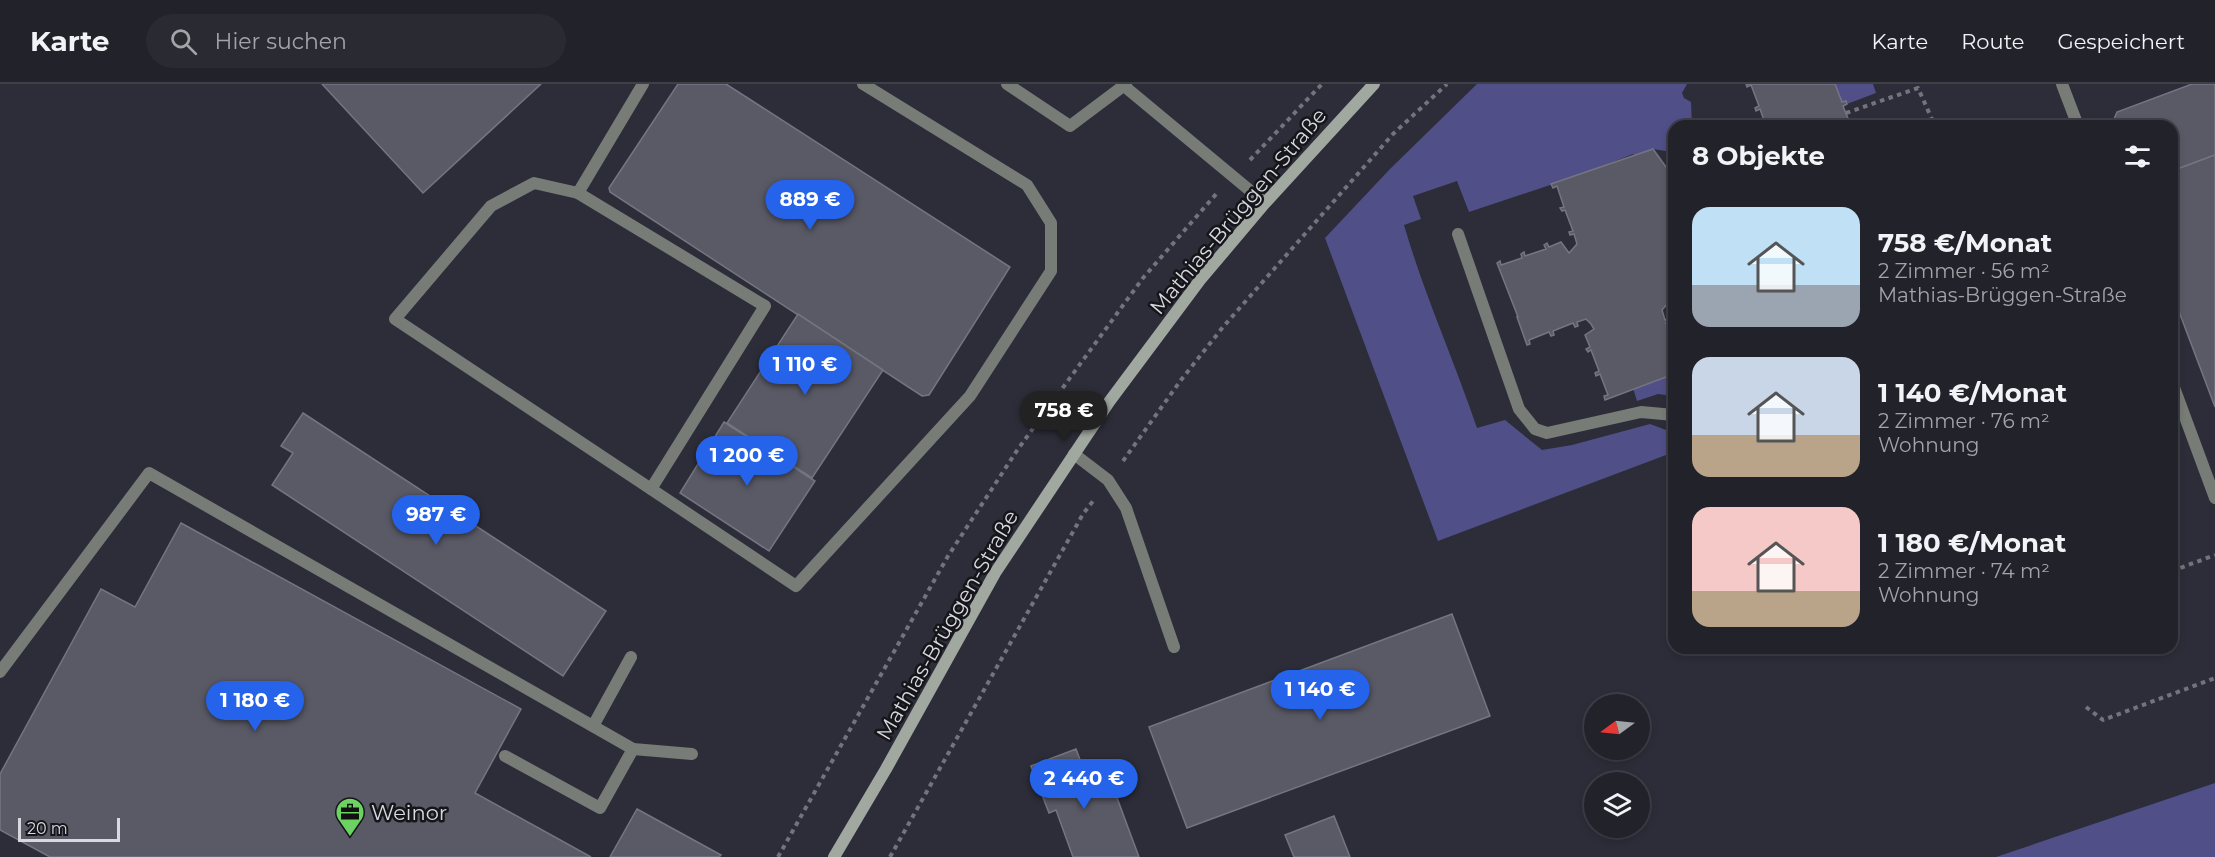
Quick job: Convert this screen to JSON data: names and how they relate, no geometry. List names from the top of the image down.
{
  "streets": {
    "street": ["Mathias-Brüggen-Straße"]
  },
  "places": {
    "office": ["Weinor"]
  },
  "scale_bar": "20 m",
  "north": "left",
  "page": {
    "header": "Karte",
    "search": "Hier suchen",
    "nav": ["Karte", "Route", "Gespeichert"],
    "heading": "8 Objekte",
    "price": [
      "889 €",
      "1 110 €",
      "758 €",
      "1 200 €",
      "987 €",
      "1 140 €",
      "1 180 €",
      "2 440 €"
    ],
    "list": [
      {
        "name": "758 €/Monat",
        "note": "2 Zimmer · 56 m² · Mathias-Brüggen-Straße"
      },
      {
        "name": "1 140 €/Monat",
        "note": "2 Zimmer · 76 m² · Wohnung"
      },
      {
        "name": "1 180 €/Monat",
        "note": "2 Zimmer · 74 m² · Wohnung"
      }
    ],
    "scale": "20 m"
  }
}
